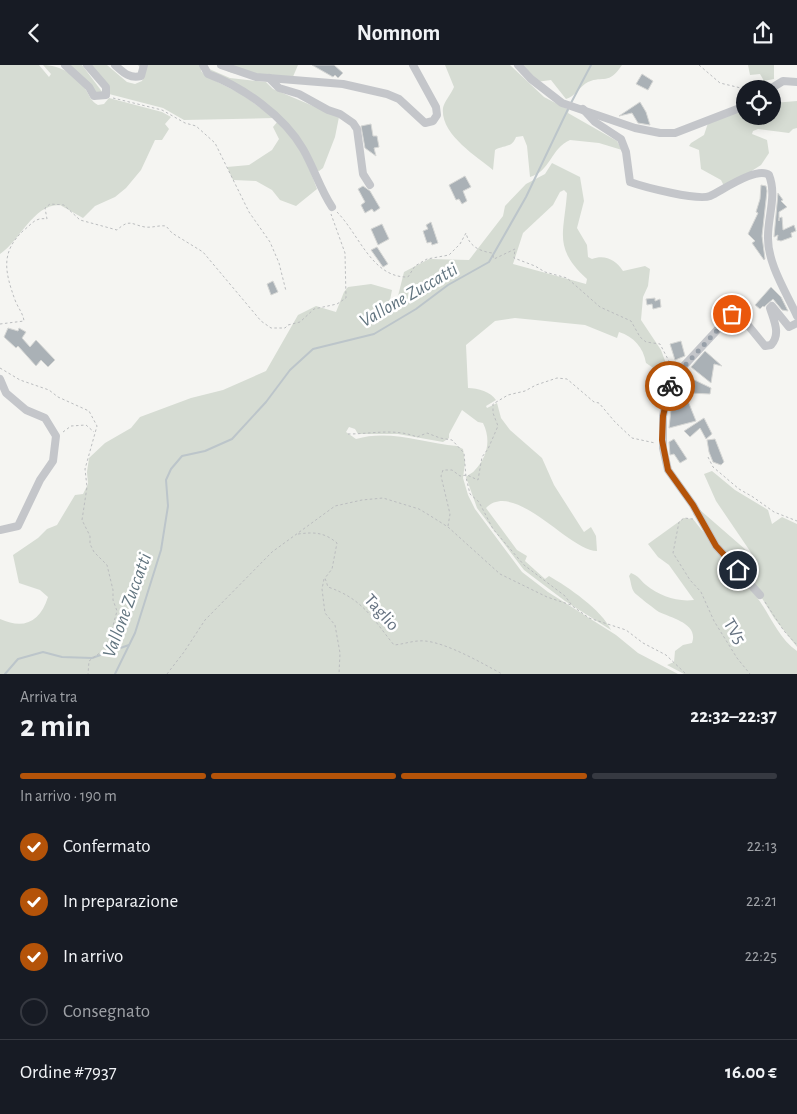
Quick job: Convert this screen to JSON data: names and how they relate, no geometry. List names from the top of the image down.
{
  "streets": {
    "path": ["Taglio", "TV5"]
  },
  "water": ["Vallone Zuccatti"],
  "page": {
    "header": "Nomnom",
    "heading": ["2 min", "Arriva tra", "22:32–22:37"],
    "panel": ["Ordine #7937", "16.00 €"],
    "bar": "In arrivo · 190 m",
    "list": [
      ["Confermato", "22:13"],
      ["In preparazione", "22:21"],
      ["In arrivo", "22:25"],
      "Consegnato"
    ]
  }
}
